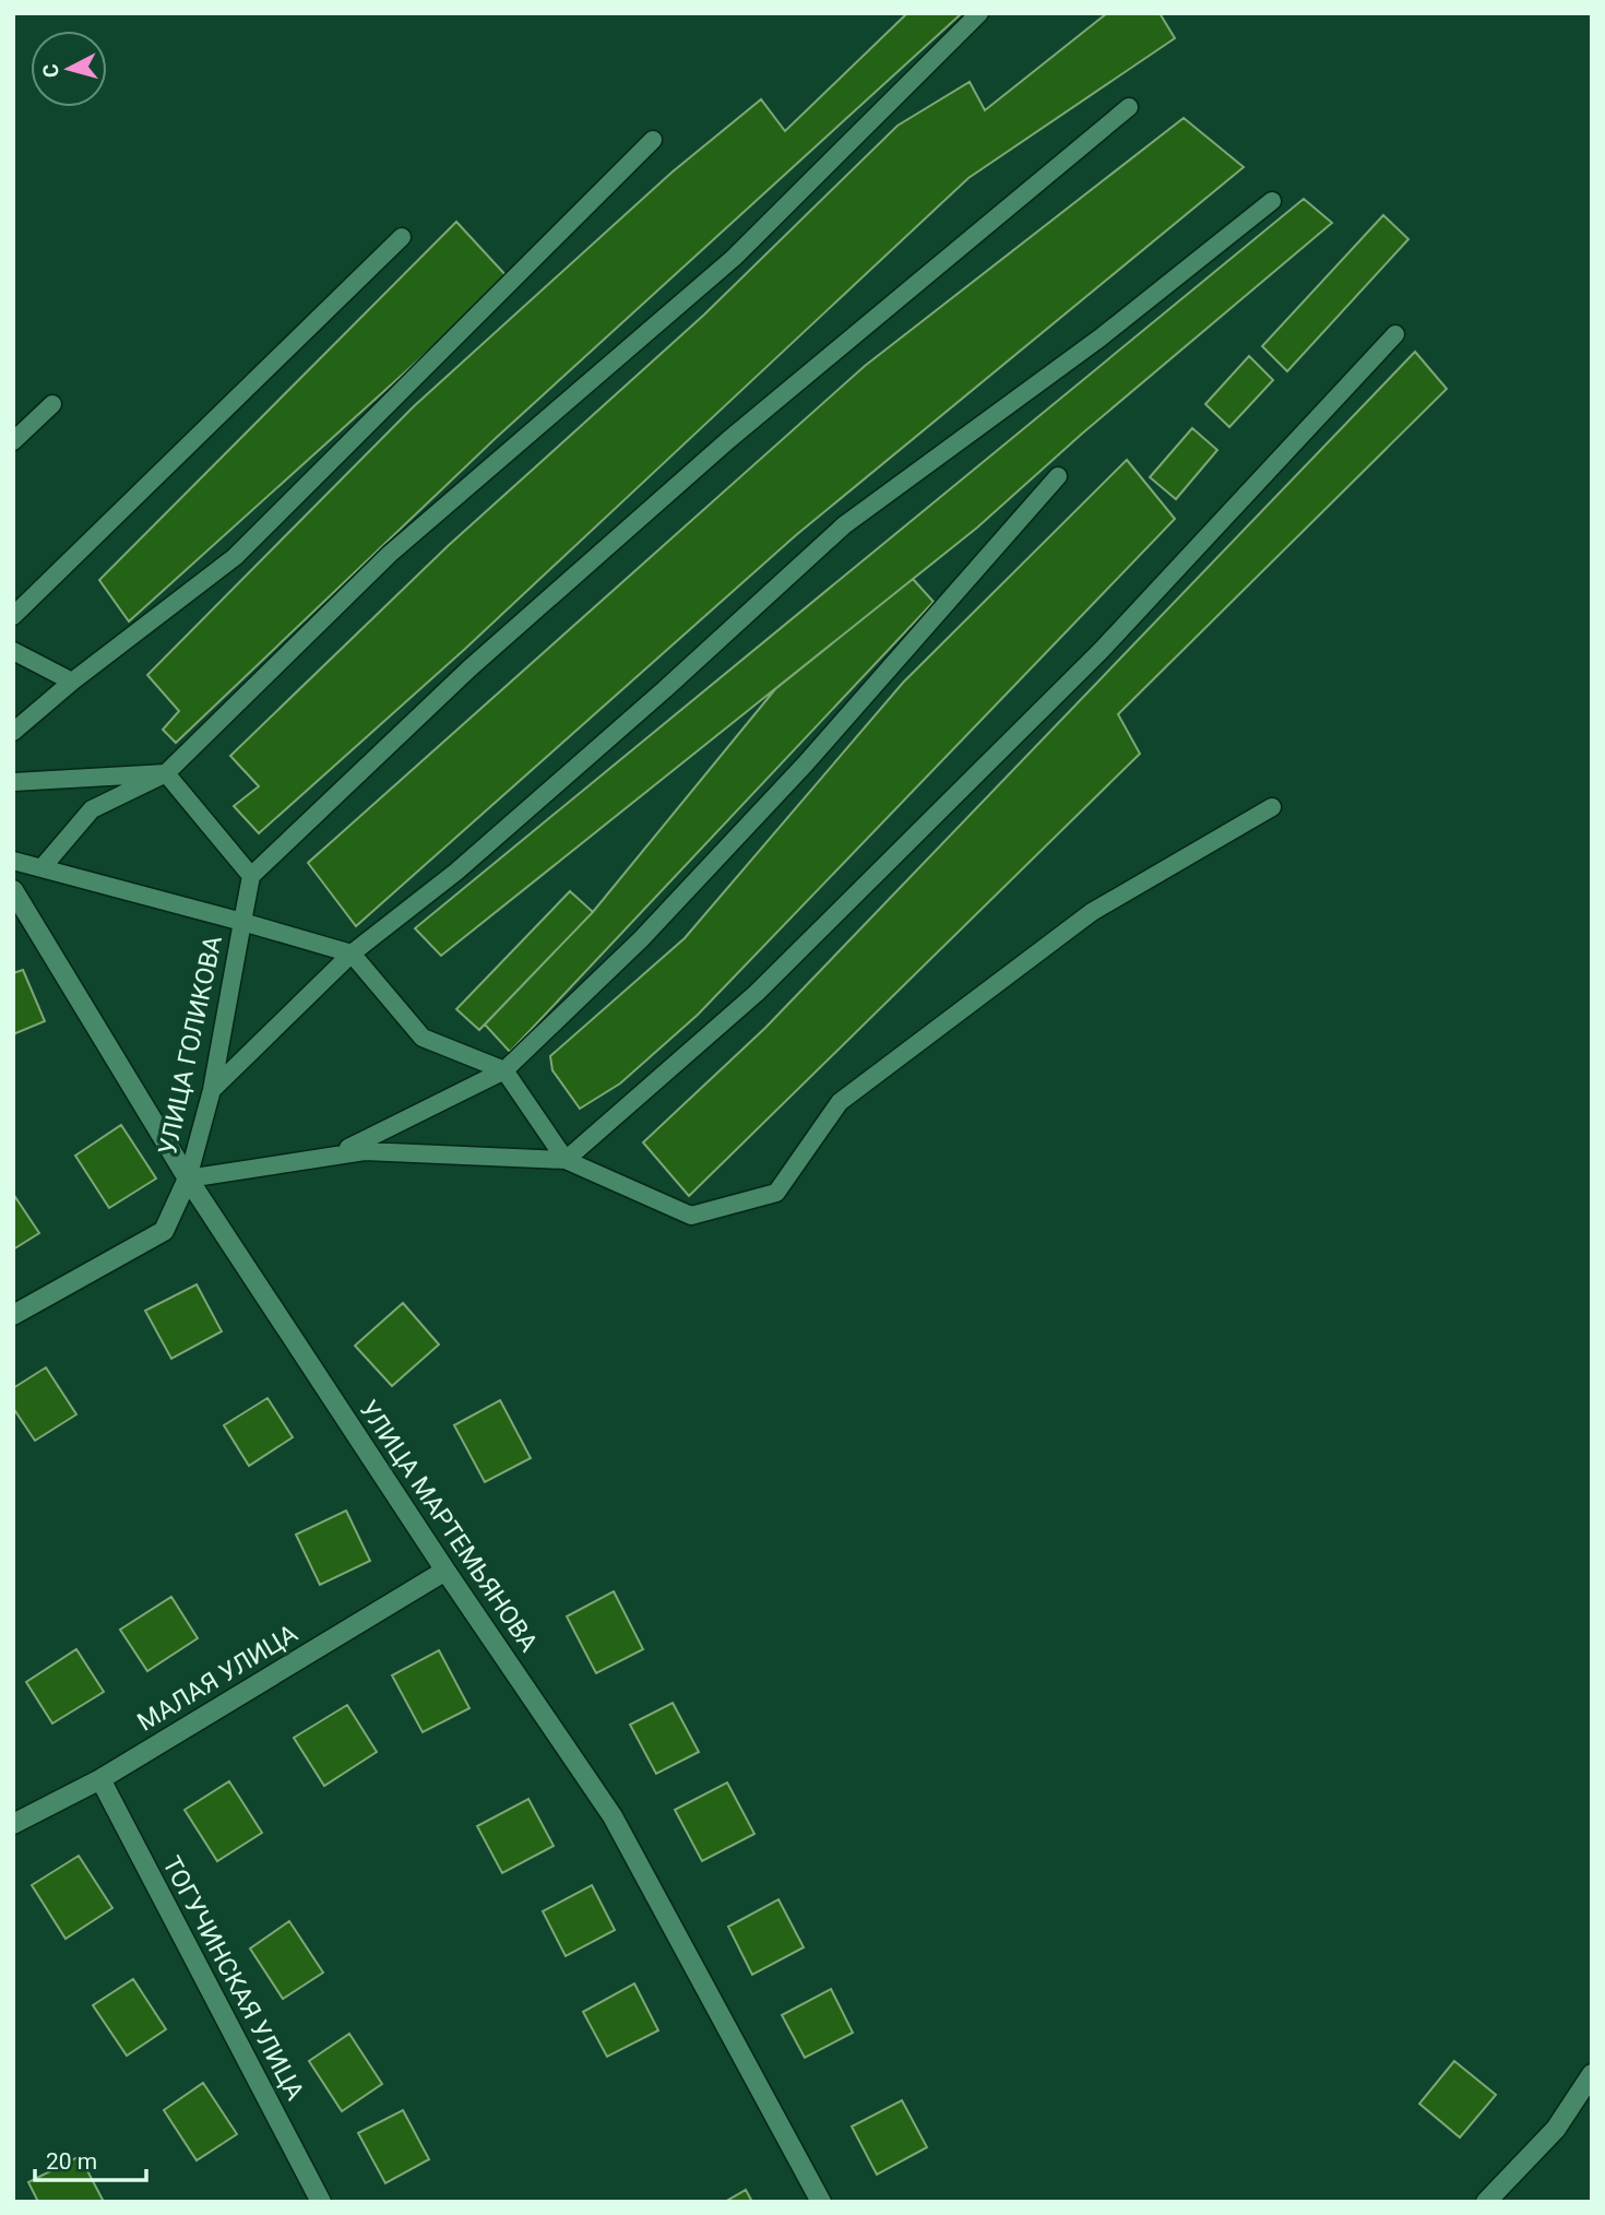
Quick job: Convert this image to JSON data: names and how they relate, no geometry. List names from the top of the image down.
{
  "streets": {
    "street": [
      "УЛИЦА ГОЛИКОВА",
      "УЛИЦА МАРТЕМЬЯНОВА",
      "МАЛАЯ УЛИЦА",
      "ТОГУЧИНСКАЯ УЛИЦА"
    ]
  },
  "crossings": [
    ["УЛИЦА ГОЛИКОВА", "УЛИЦА МАРТЕМЬЯНОВА"],
    ["УЛИЦА МАРТЕМЬЯНОВА", "МАЛАЯ УЛИЦА"],
    ["МАЛАЯ УЛИЦА", "ТОГУЧИНСКАЯ УЛИЦА"]
  ],
  "scale_bar": "20 m",
  "north": "left"
}
